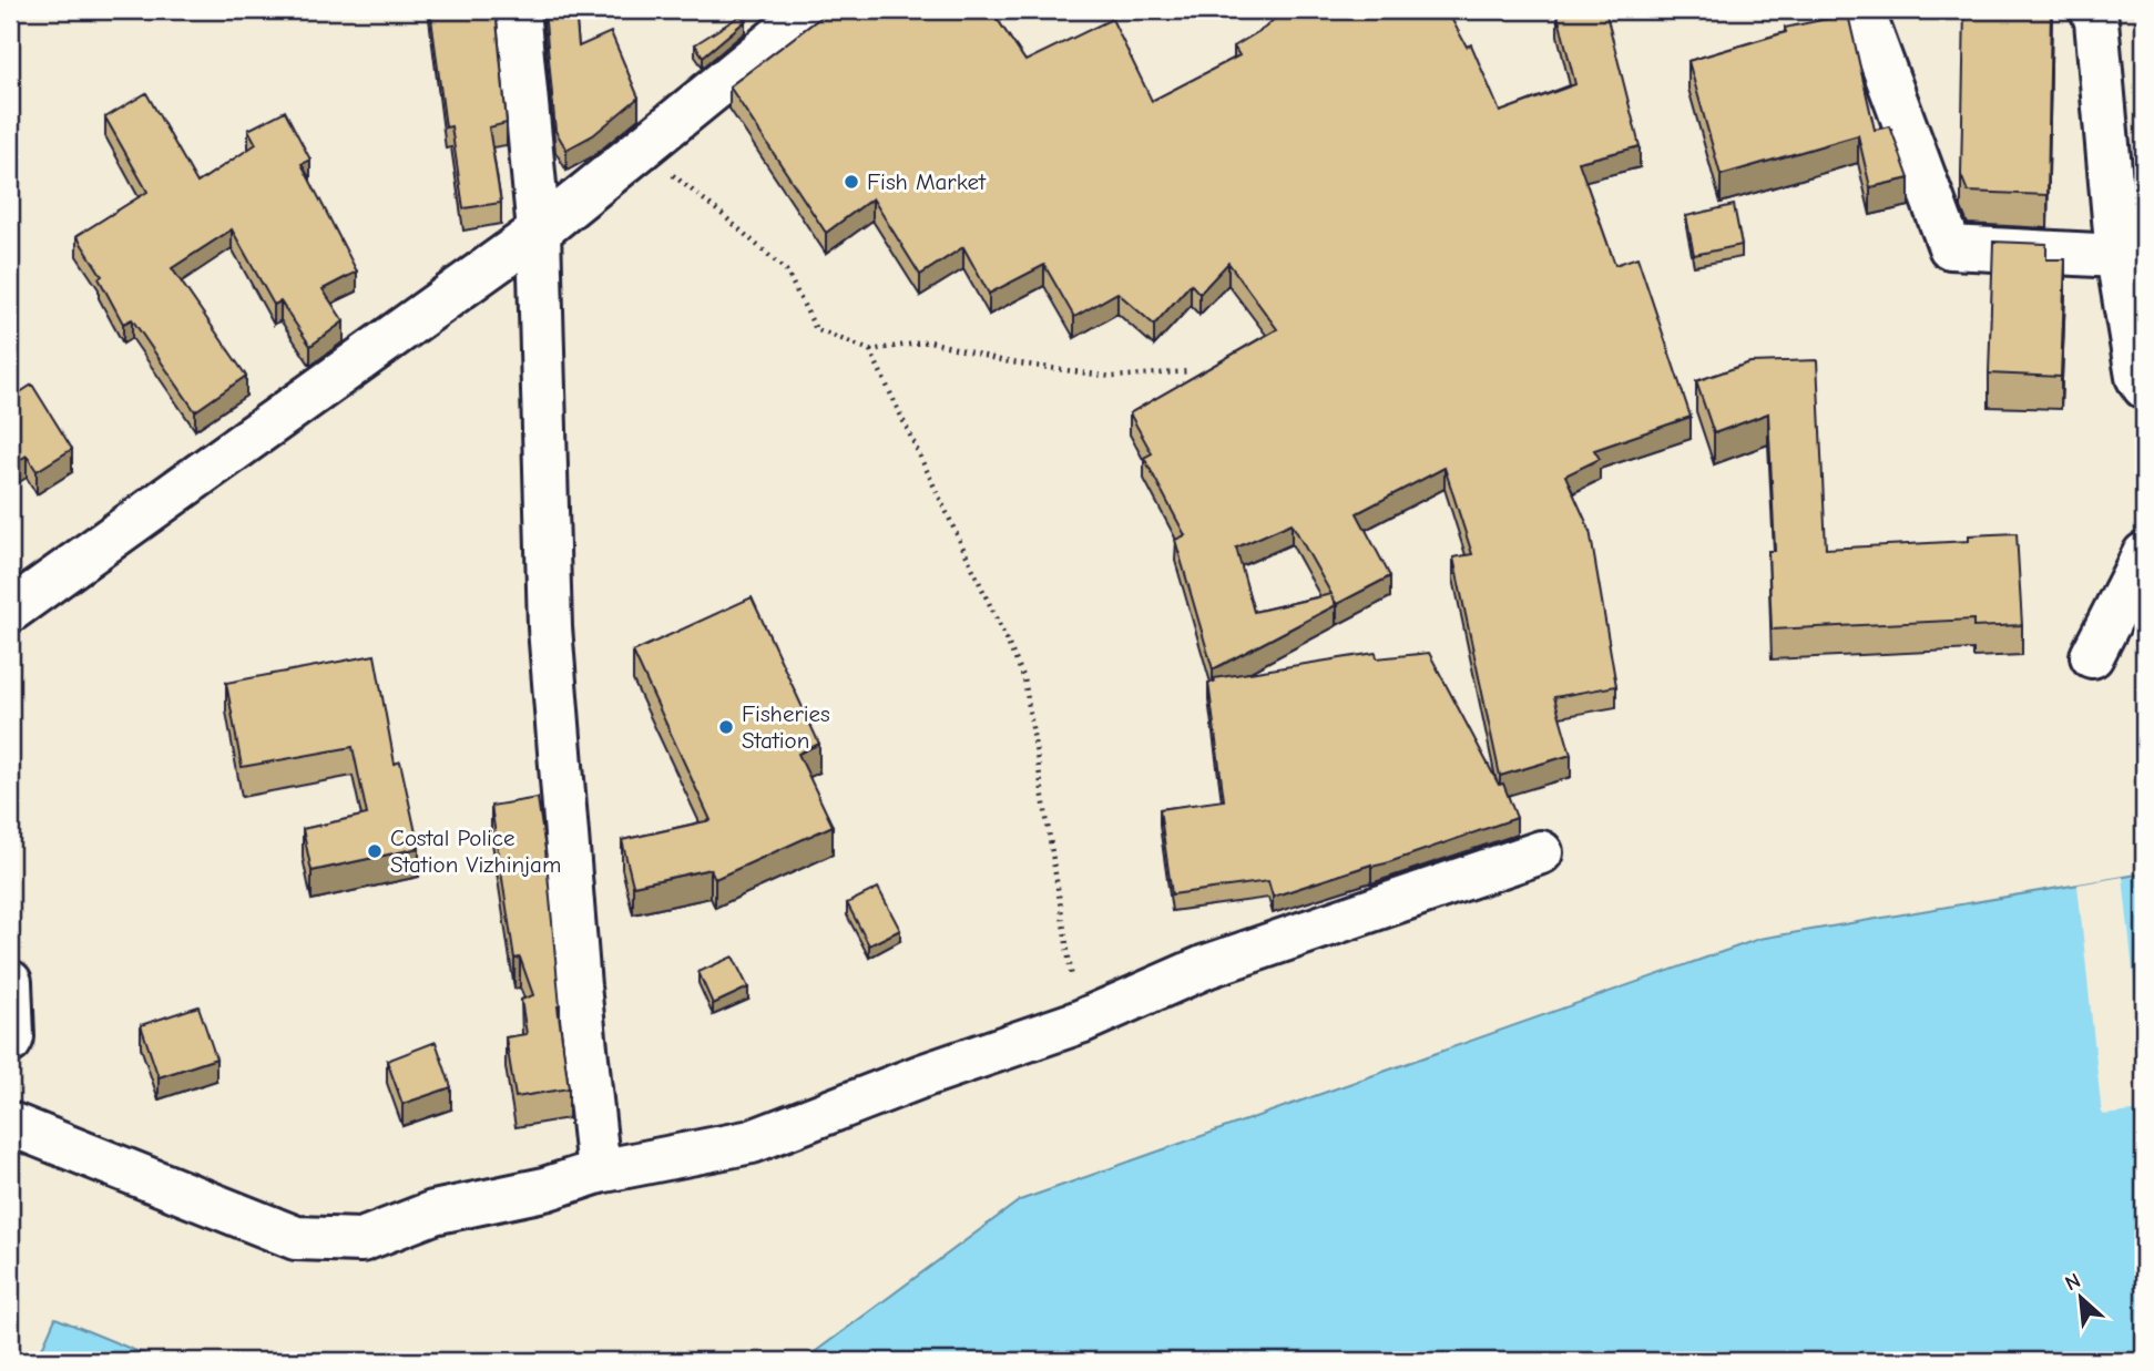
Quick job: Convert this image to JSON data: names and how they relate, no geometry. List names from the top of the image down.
{
  "places": ["Fish Market", "Fisheries Station", "Costal Police Station Vizhinjam"],
  "north": "top left"
}
